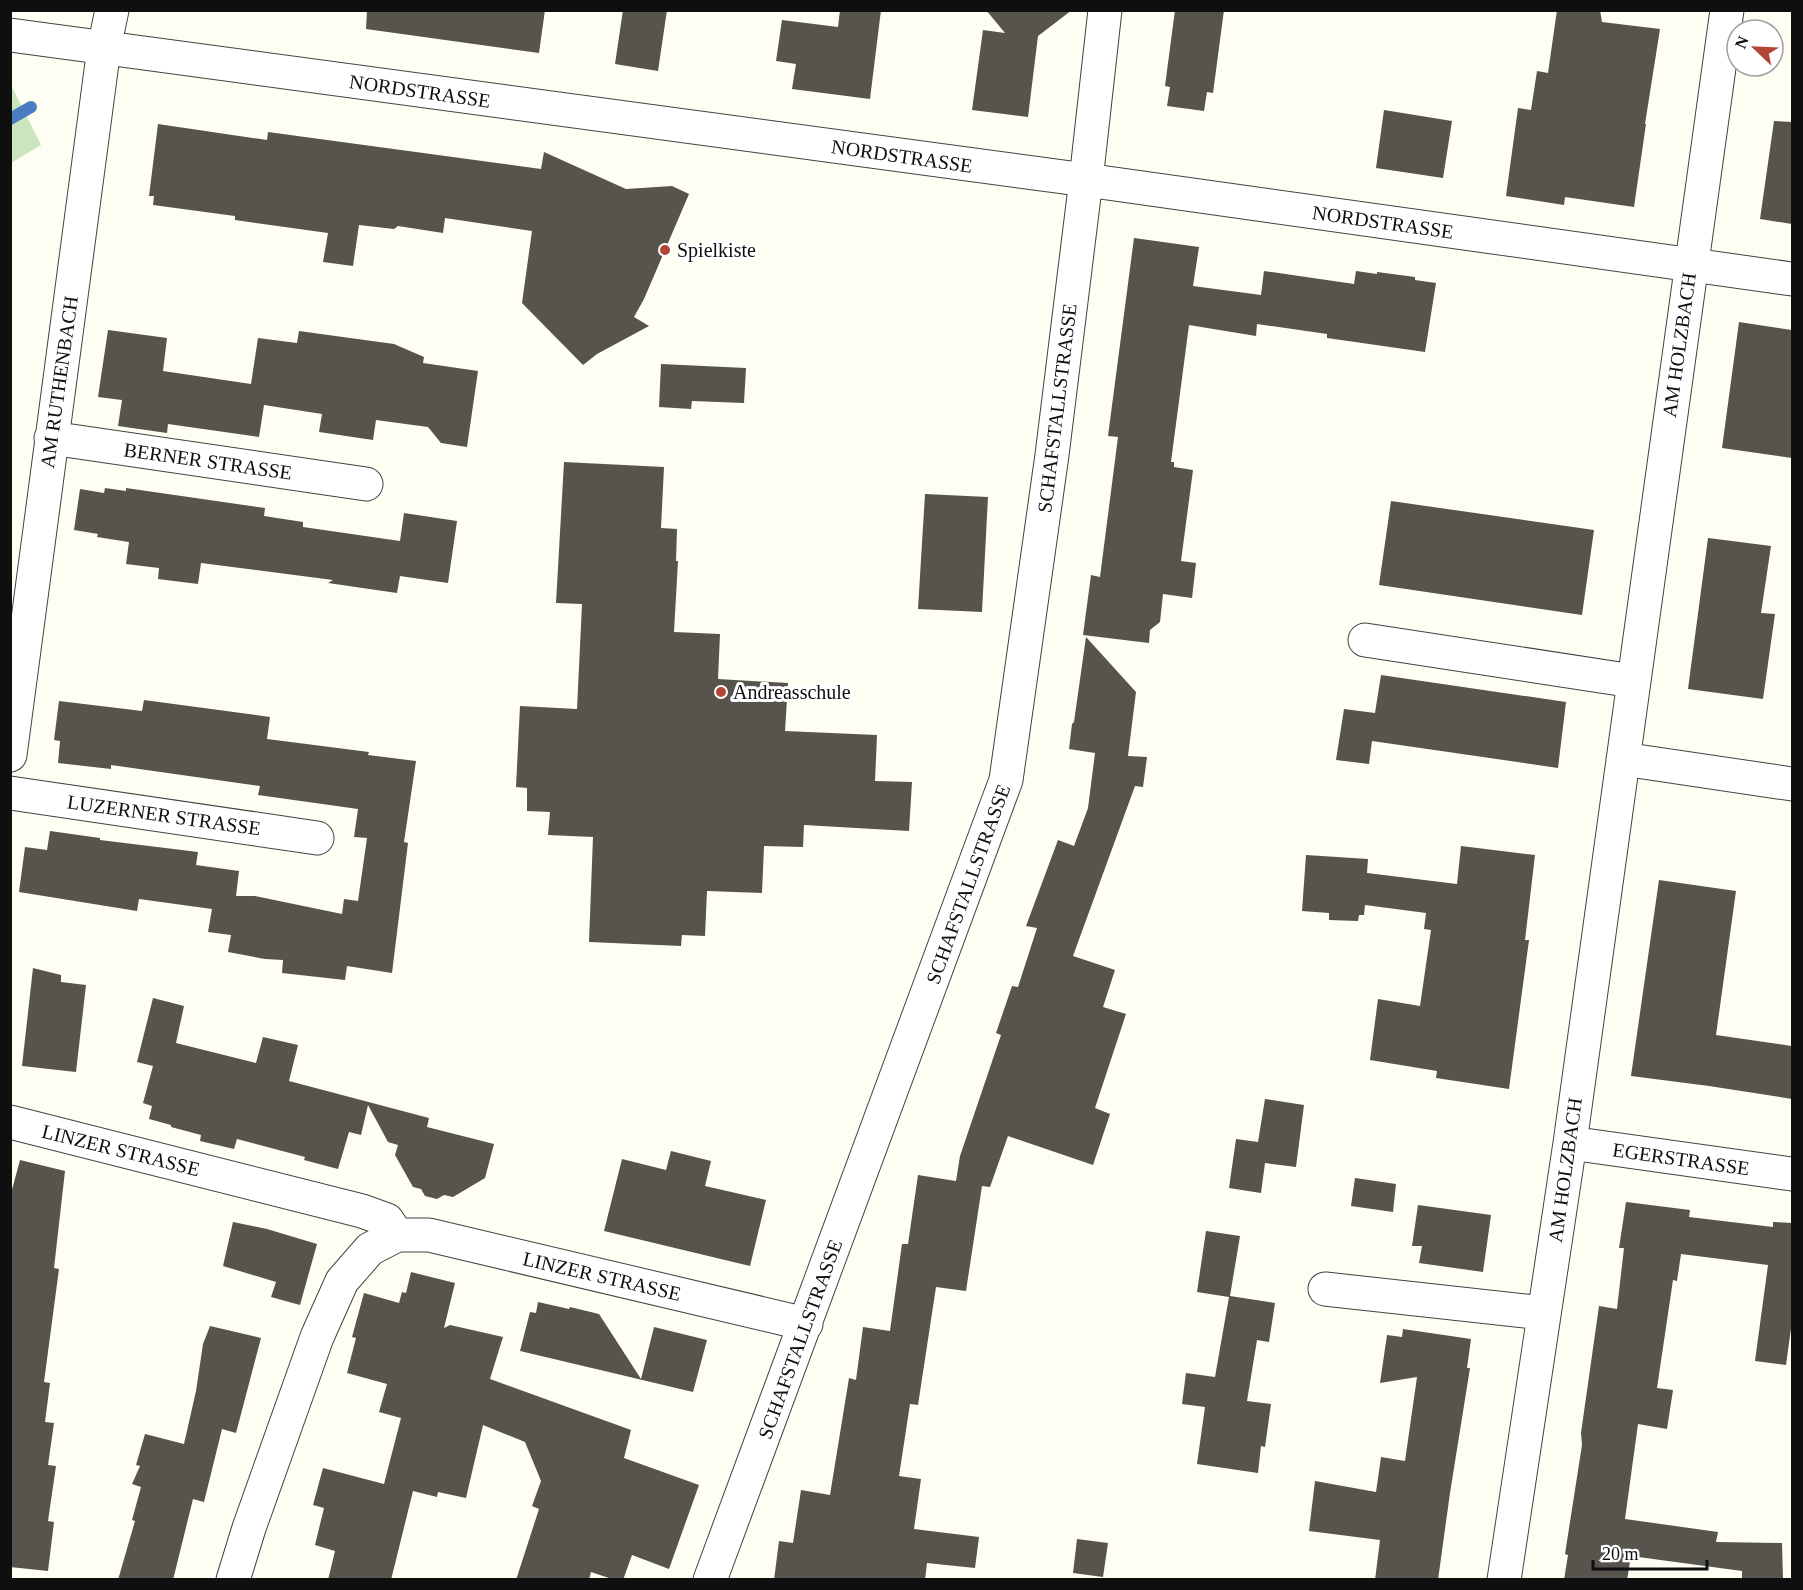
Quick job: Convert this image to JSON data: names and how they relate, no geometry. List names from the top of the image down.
{
  "streets": {
    "street": [
      "NORDSTRASSE",
      "AM HOLZBACH",
      "AM RUTHENBACH",
      "SCHAFSTALLSTRASSE",
      "BERNER STRASSE",
      "LUZERNER STRASSE",
      "LINZER STRASSE",
      "EGERSTRASSE"
    ]
  },
  "crossings": [
    ["NORDSTRASSE", "AM HOLZBACH"],
    ["NORDSTRASSE", "AM RUTHENBACH"],
    ["NORDSTRASSE", "SCHAFSTALLSTRASSE"],
    ["AM HOLZBACH", "EGERSTRASSE"],
    ["AM RUTHENBACH", "BERNER STRASSE"],
    ["SCHAFSTALLSTRASSE", "LINZER STRASSE"]
  ],
  "places": ["Spielkiste", "Andreasschule"],
  "scale_bar": "20 m",
  "north": "top left"
}
